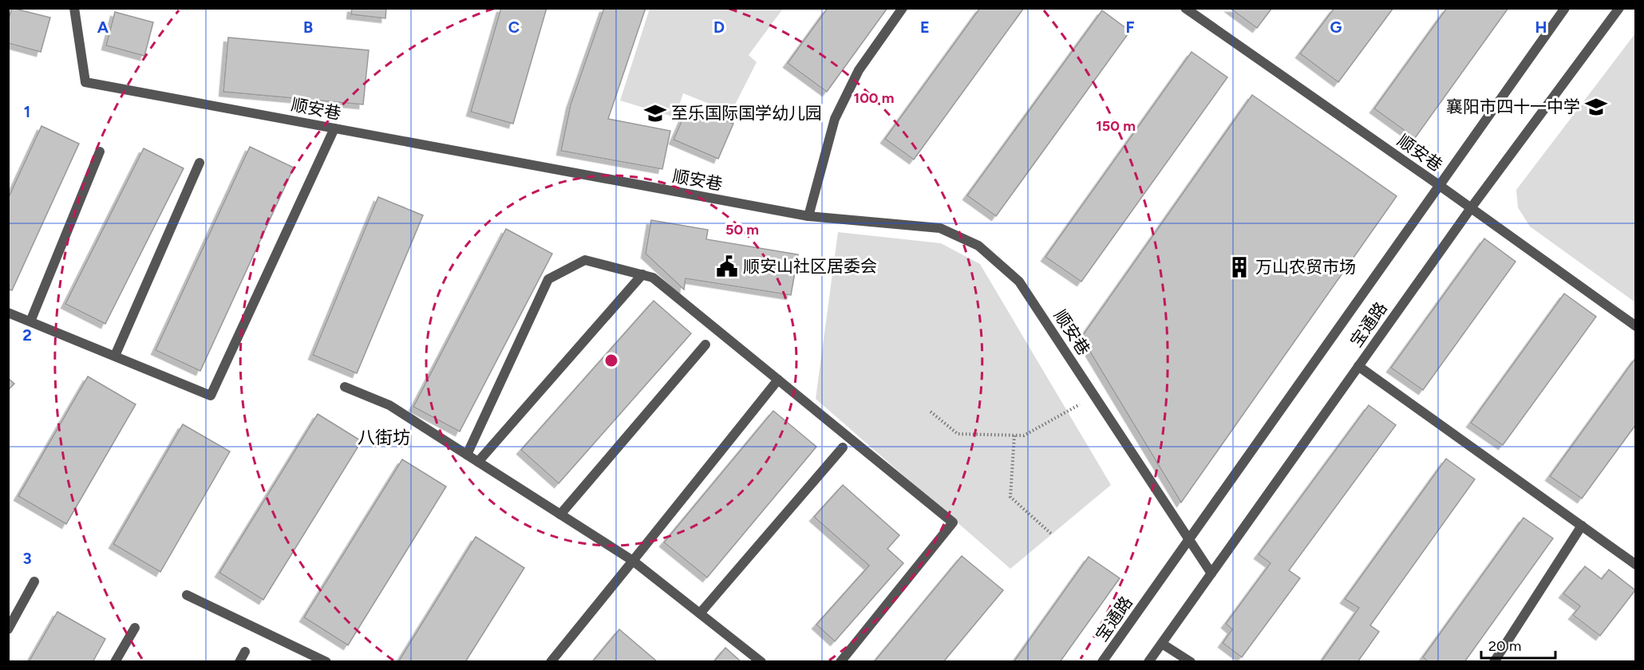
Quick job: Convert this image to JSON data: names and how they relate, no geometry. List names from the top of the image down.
{
  "streets": {
    "street": ["顺安巷", "宝通路"]
  },
  "crossings": [
    ["顺安巷", "宝通路"]
  ],
  "districts": ["八街坊"],
  "places": {
    "school or university": ["襄阳市四十一中学", "至乐国际国学幼儿园"],
    "public building": ["顺安山社区居委会"],
    "building": ["万山农贸市场"]
  },
  "scale_bar": "20 m",
  "grid": {
    "columns": [
      "A",
      "B",
      "C",
      "D",
      "E",
      "F",
      "G",
      "H"
    ],
    "rows": ["1", "2", "3"]
  },
  "rings": ["100 m", "150 m", "50 m"]
}
